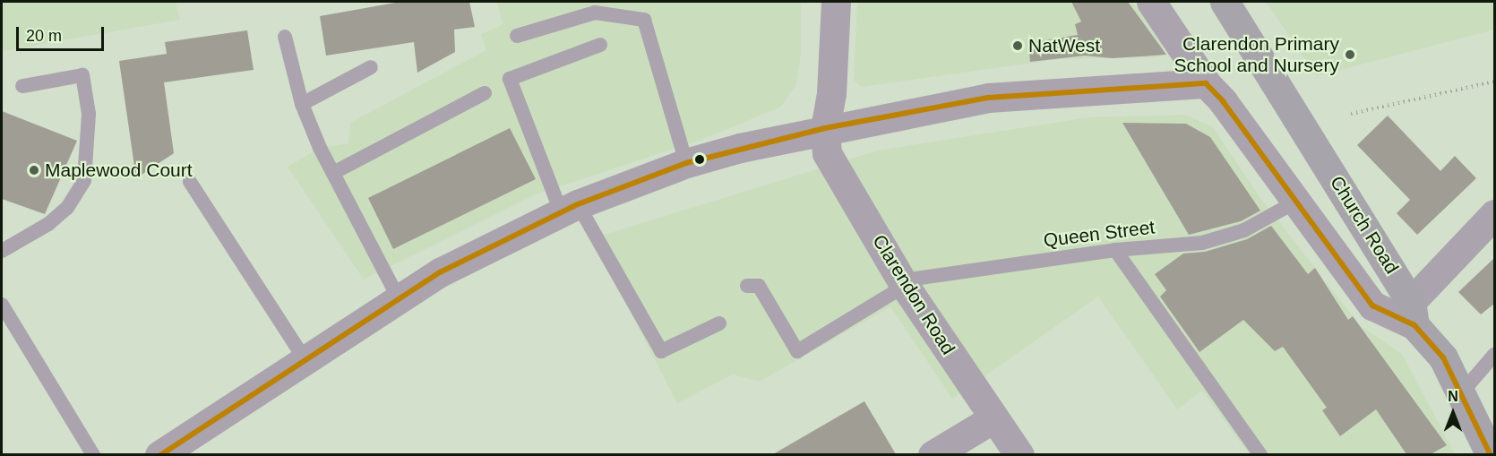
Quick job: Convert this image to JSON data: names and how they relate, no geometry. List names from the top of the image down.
{
  "streets": {
    "main road": ["Church Road"],
    "street": ["Clarendon Road"],
    "lane": ["Queen Street"]
  },
  "crossings": [
    ["Queen Street", "Clarendon Road"]
  ],
  "places": ["NatWest", "Clarendon Primary School and Nursery", "Maplewood Court"],
  "scale_bar": "20 m",
  "north": "top"
}
